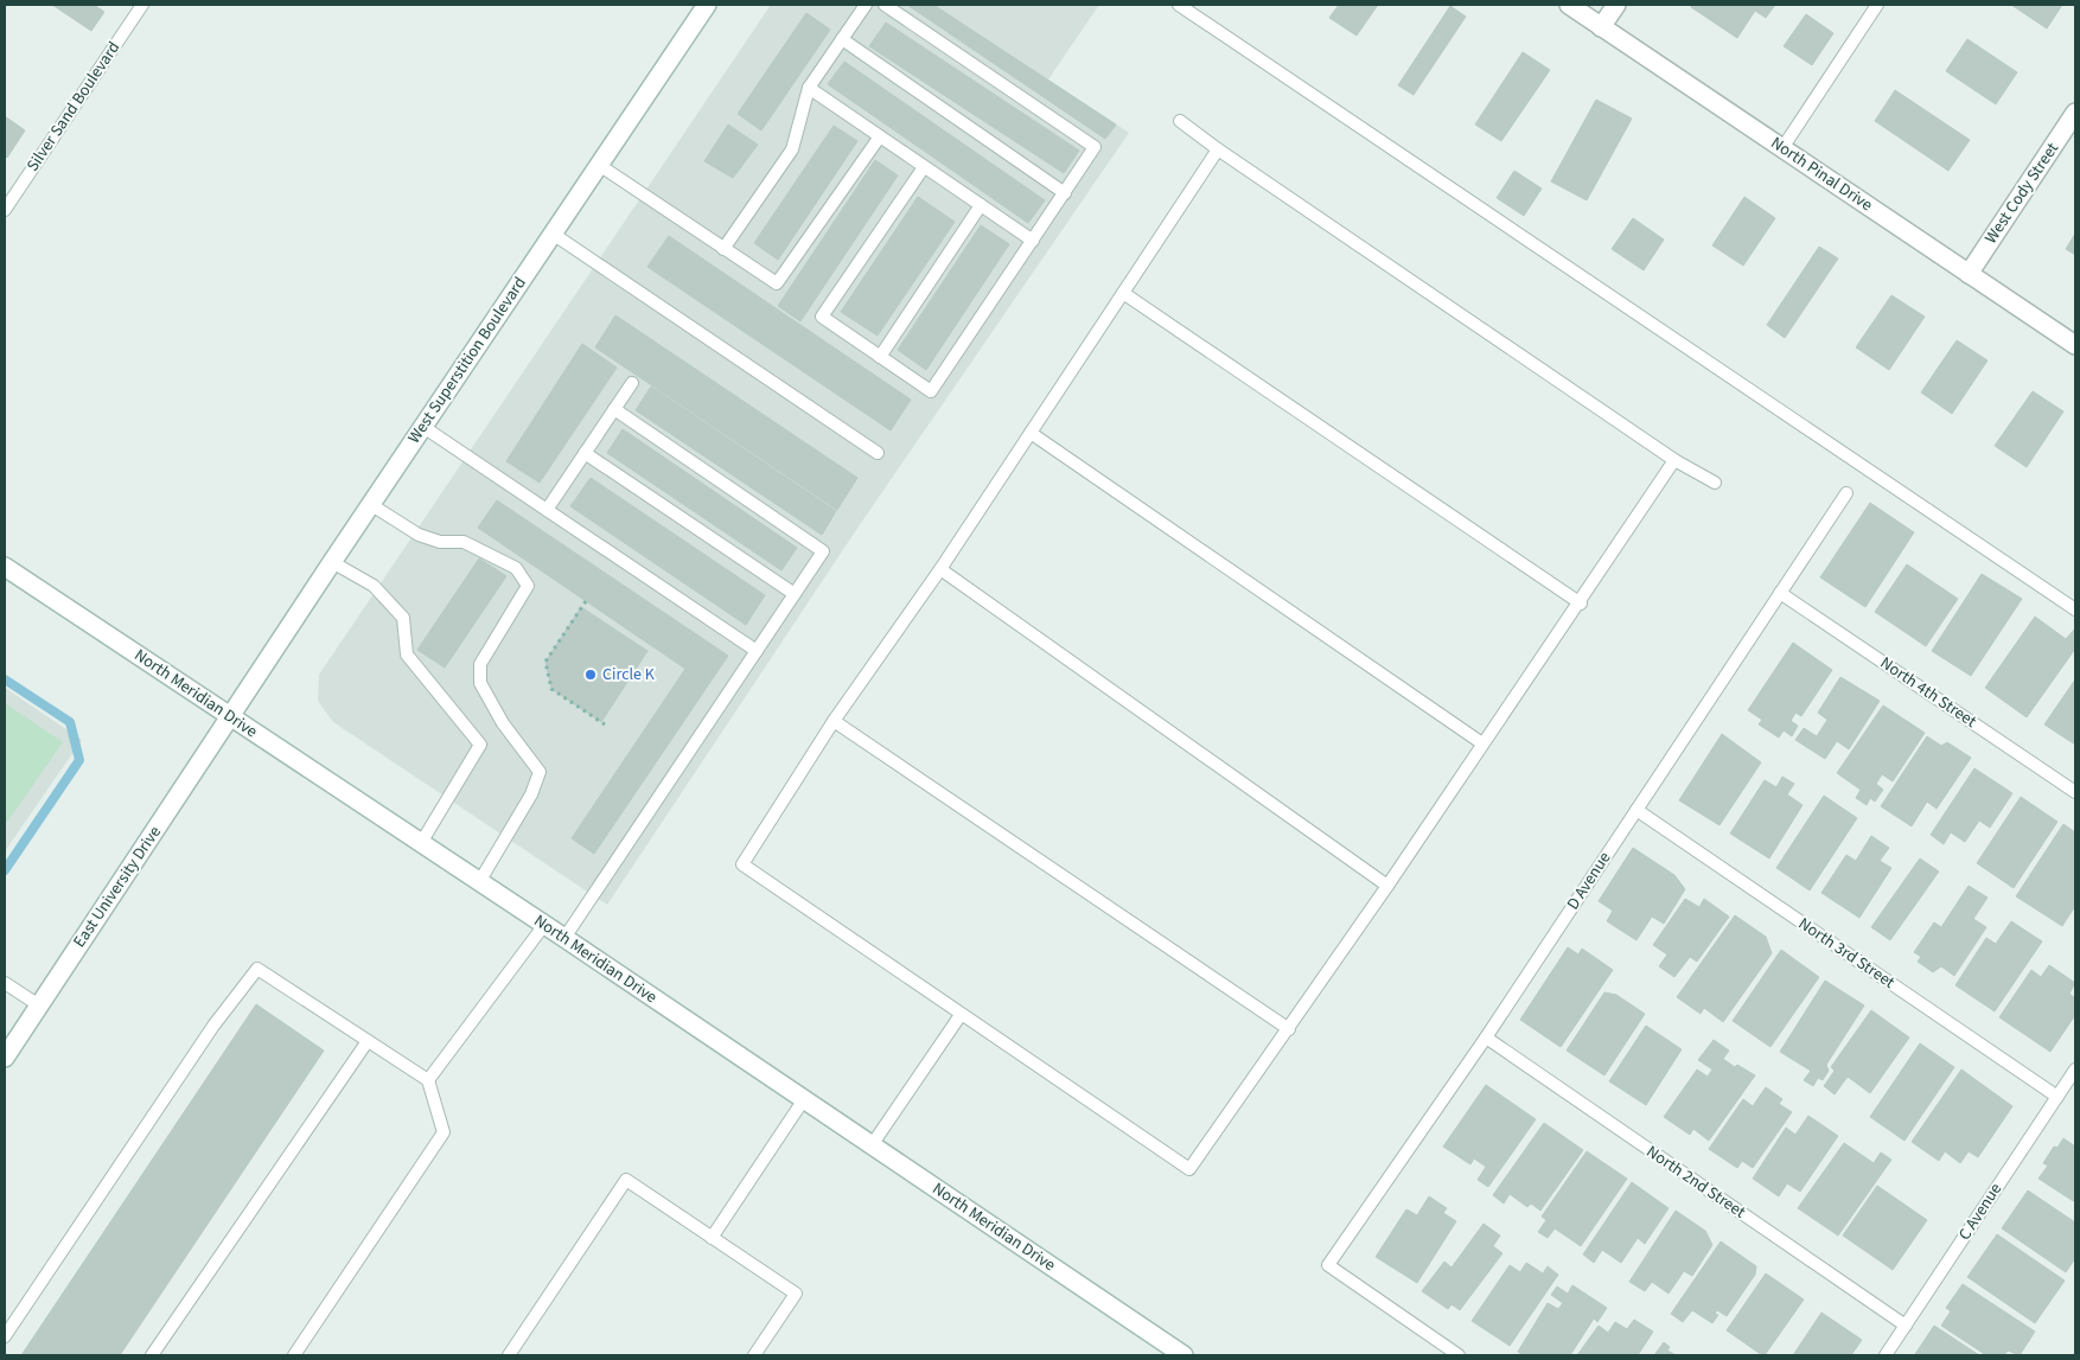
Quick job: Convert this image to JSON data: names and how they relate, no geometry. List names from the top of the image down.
{
  "streets": {
    "street": [
      "North Pinal Drive",
      "West Cody Street",
      "West Superstition Boulevard",
      "North Meridian Drive",
      "East University Drive"
    ],
    "lane": [
      "Silver Sand Boulevard",
      "North 4th Street",
      "D Avenue",
      "North 3rd Street",
      "North 2nd Street",
      "C Avenue"
    ]
  },
  "crossings": [
    ["North Pinal Drive", "West Cody Street"],
    ["West Superstition Boulevard", "North Meridian Drive"],
    ["West Superstition Boulevard", "East University Drive"],
    ["North 4th Street", "D Avenue"],
    ["North Meridian Drive", "East University Drive"],
    ["D Avenue", "North 3rd Street"],
    ["D Avenue", "North 2nd Street"],
    ["North 3rd Street", "C Avenue"],
    ["North 2nd Street", "C Avenue"]
  ],
  "places": ["Circle K"]
}
